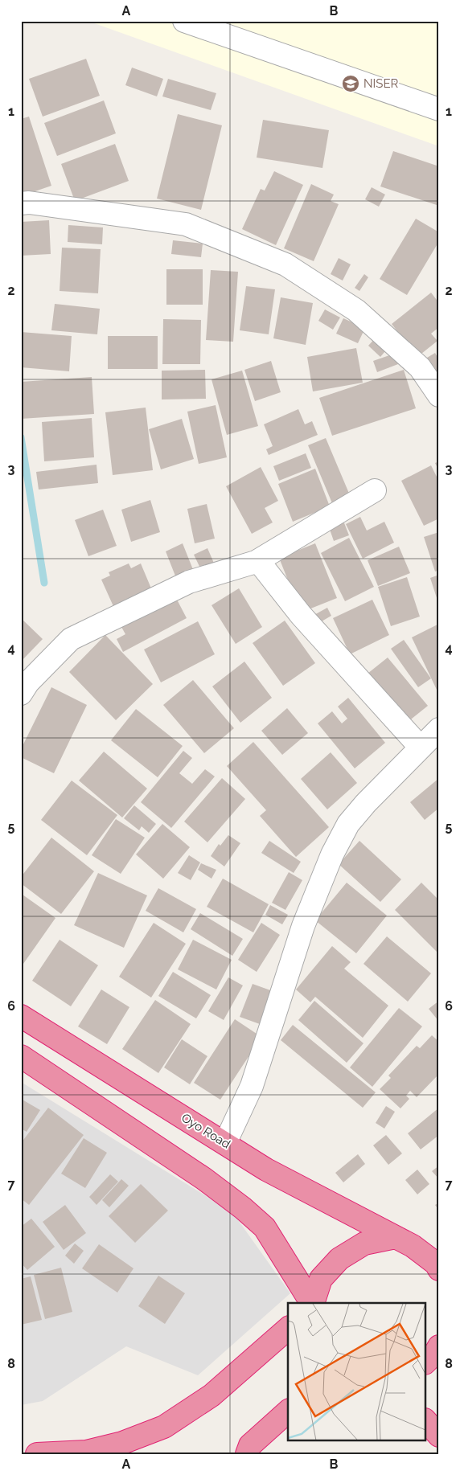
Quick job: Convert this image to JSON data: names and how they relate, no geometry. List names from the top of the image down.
{
  "streets": {
    "highway": ["Oyo Road"]
  },
  "places": {
    "school or university": ["NISER"]
  },
  "grid": {
    "columns": ["A", "B"],
    "rows": [
      "1",
      "2",
      "3",
      "4",
      "5",
      "6",
      "7",
      "8"
    ]
  }
}
